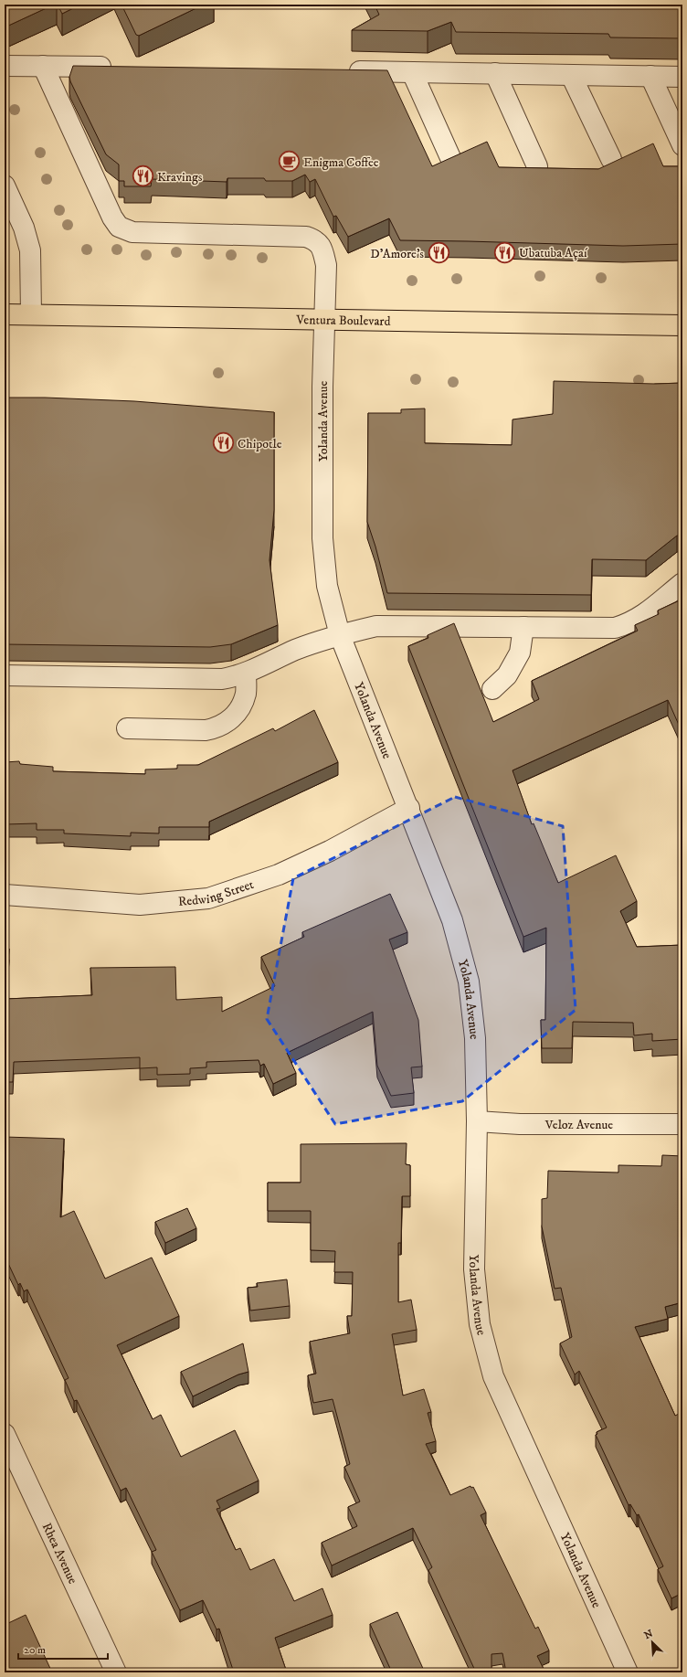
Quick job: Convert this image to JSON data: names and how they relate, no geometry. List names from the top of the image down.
{
  "streets": {
    "main road": ["Ventura Boulevard"],
    "street": [
      "Yolanda Avenue",
      "Redwing Street",
      "Veloz Avenue",
      "Rhea Avenue"
    ]
  },
  "crossings": [
    ["Ventura Boulevard", "Yolanda Avenue"],
    ["Yolanda Avenue", "Redwing Street"],
    ["Yolanda Avenue", "Veloz Avenue"]
  ],
  "places": {
    "cafe": ["Enigma Coffee"],
    "restaurant": [
      "Kravings",
      "Ubatuba Açaí",
      "D'Amore's",
      "Chipotle"
    ]
  },
  "scale_bar": "20 m",
  "north": "top left"
}
